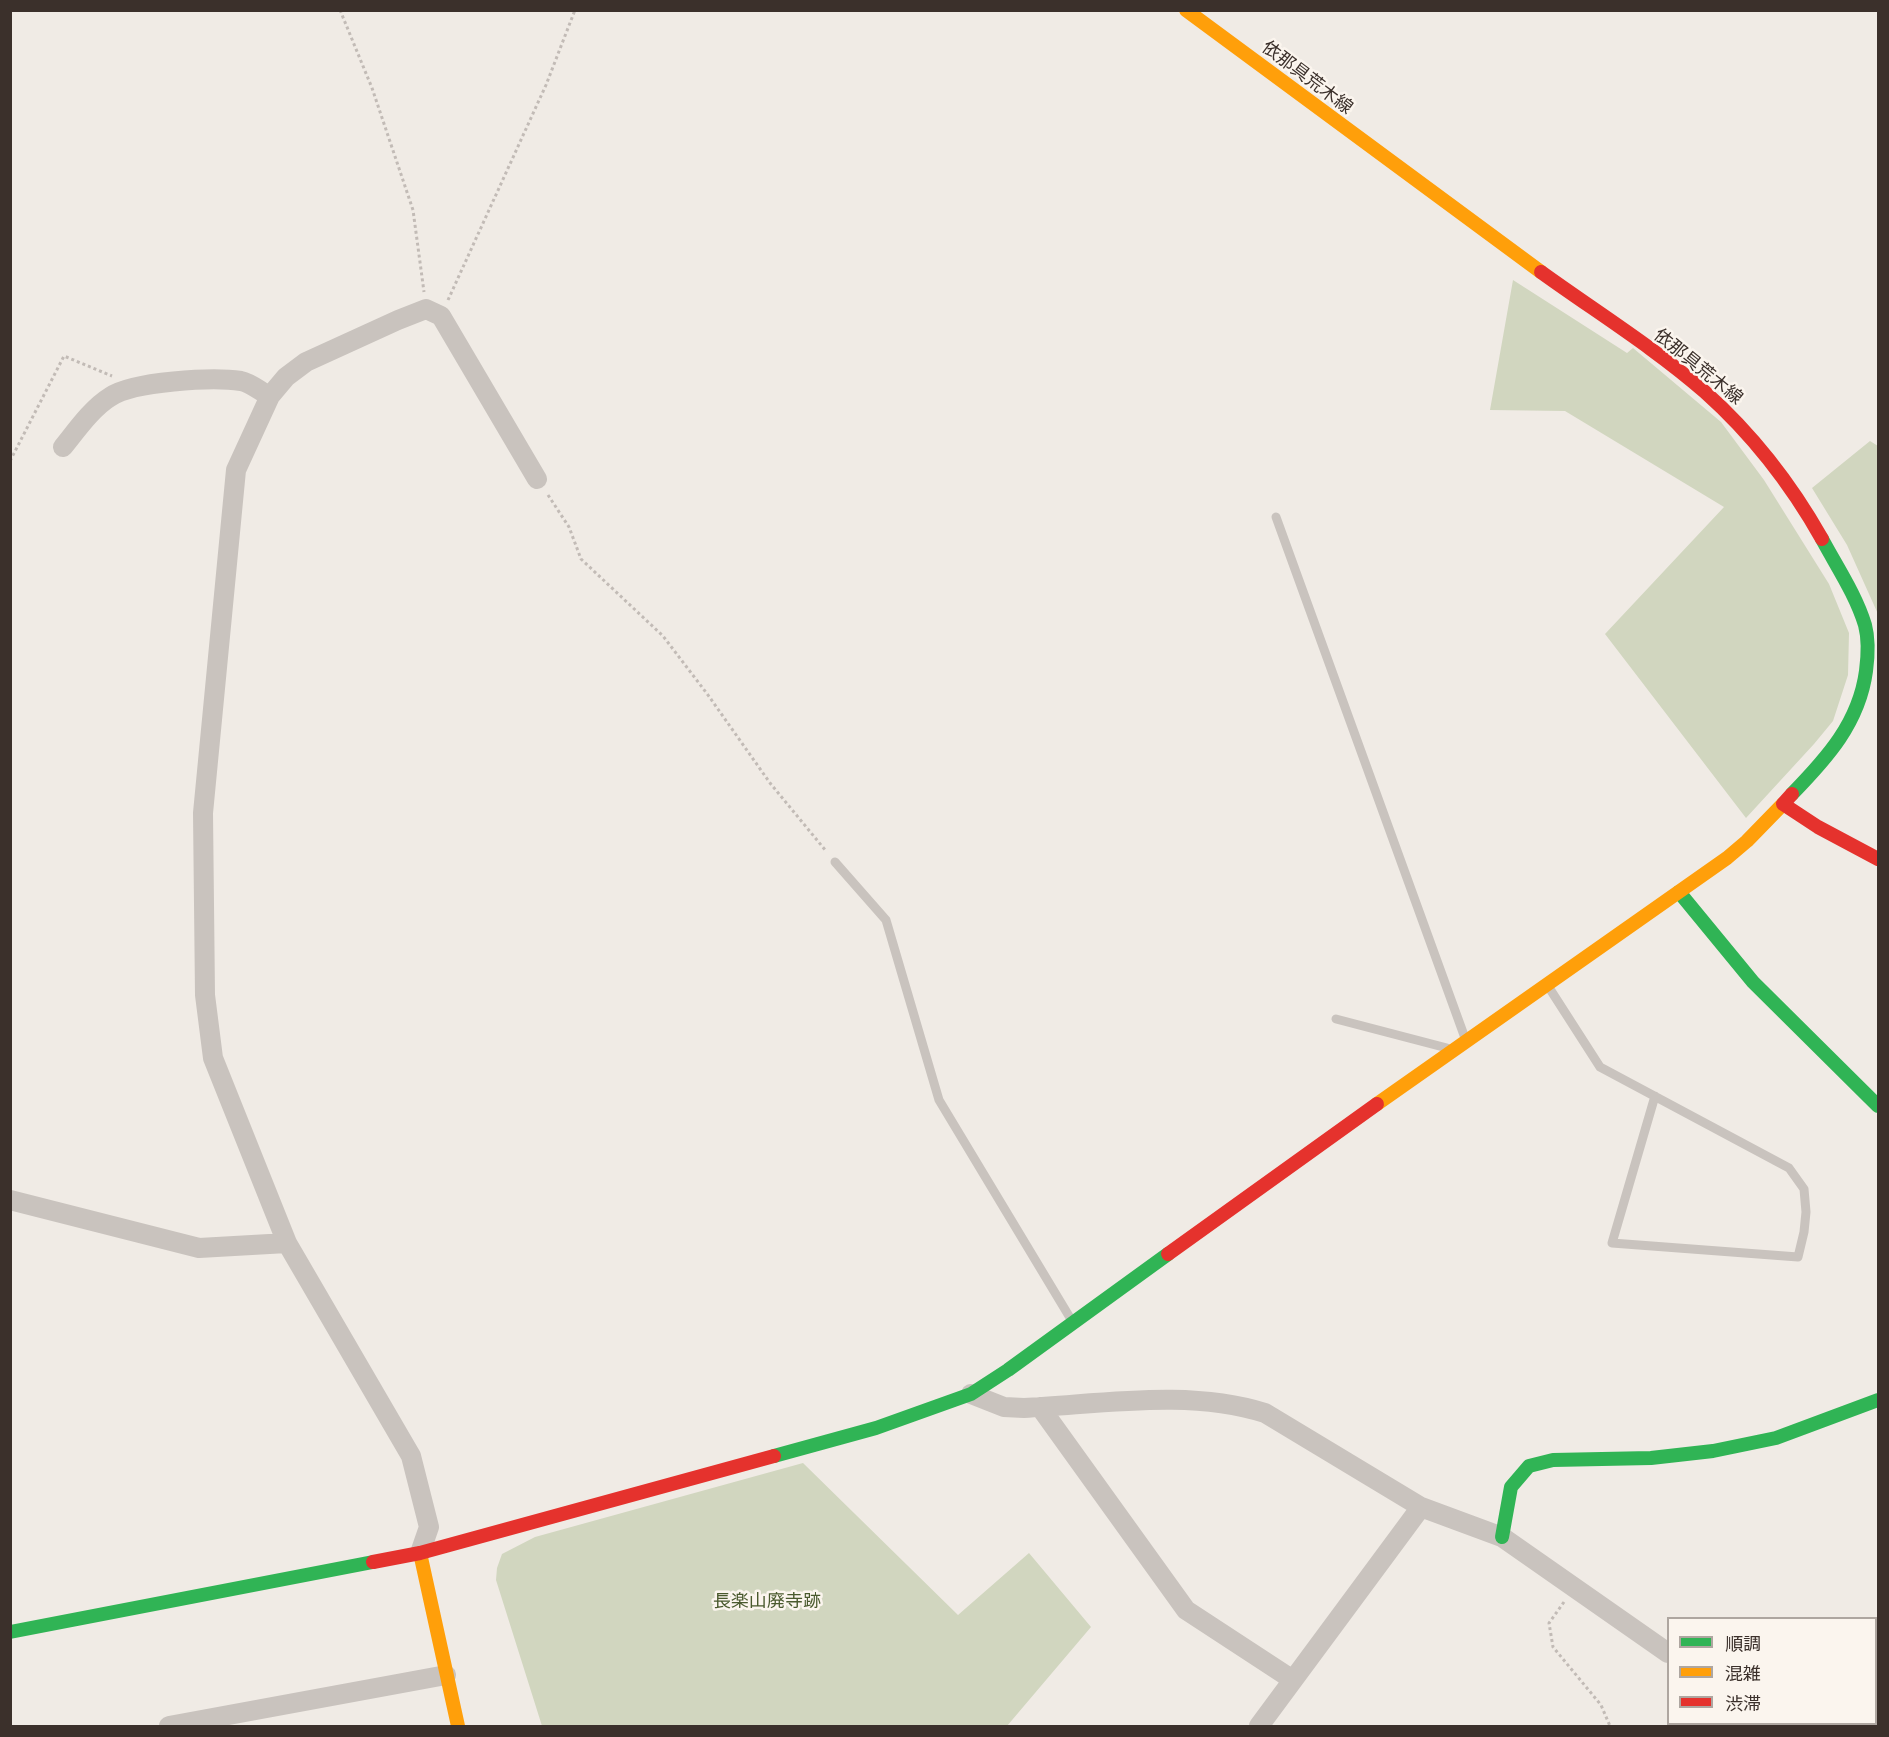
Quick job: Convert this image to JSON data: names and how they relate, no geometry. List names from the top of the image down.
{
  "streets": {
    "street": ["依那具荒木線"]
  },
  "parks": ["長楽山廃寺跡"],
  "legend": ["順調", "混雑", "渋滞"]
}
